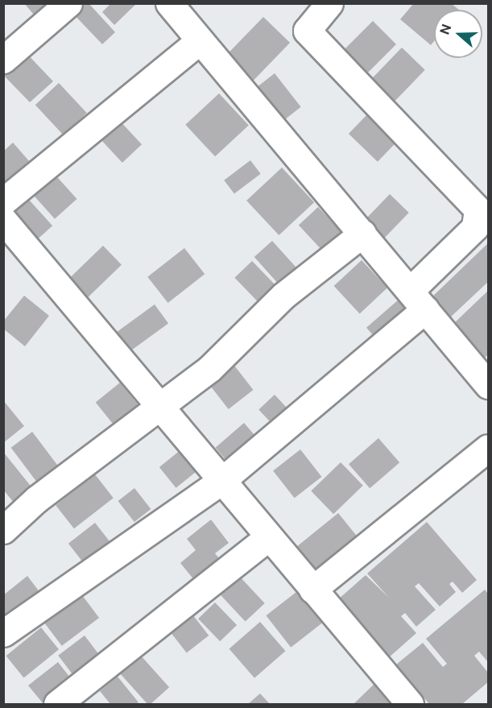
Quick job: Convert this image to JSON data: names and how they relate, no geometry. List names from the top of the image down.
{
  "north": "left"
}
